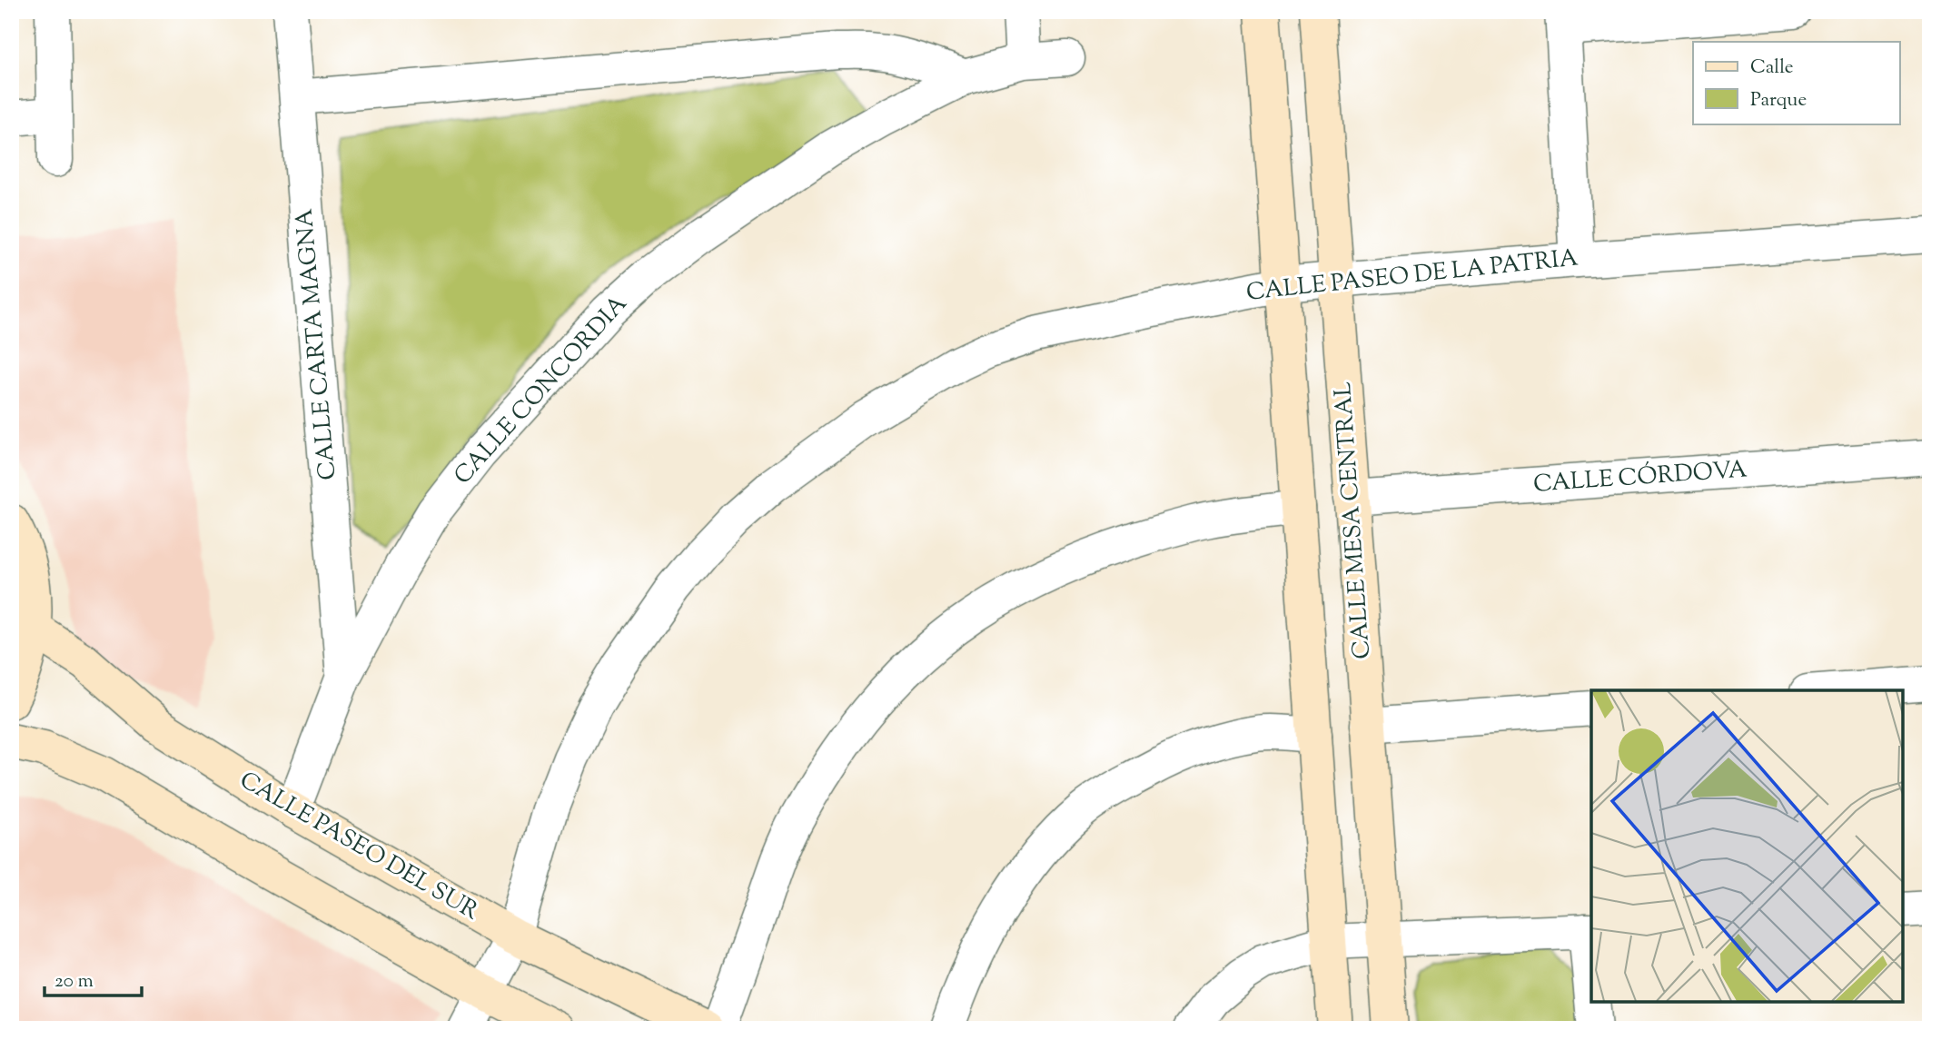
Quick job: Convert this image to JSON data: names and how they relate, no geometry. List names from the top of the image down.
{
  "streets": {
    "main road": ["CALLE MESA CENTRAL", "CALLE PASEO DEL SUR"],
    "street": [
      "CALLE PASEO DE LA PATRIA",
      "CALLE CARTA MAGNA",
      "CALLE CONCORDIA",
      "CALLE CÓRDOVA"
    ]
  },
  "crossings": [
    ["CALLE PASEO DE LA PATRIA", "CALLE MESA CENTRAL"],
    ["CALLE PASEO DE LA PATRIA", "CALLE PASEO DEL SUR"],
    ["CALLE CARTA MAGNA", "CALLE CONCORDIA"],
    ["CALLE CONCORDIA", "CALLE PASEO DEL SUR"],
    ["CALLE CÓRDOVA", "CALLE MESA CENTRAL"]
  ],
  "legend": ["Calle", "Parque"],
  "scale_bar": "20 m"
}
